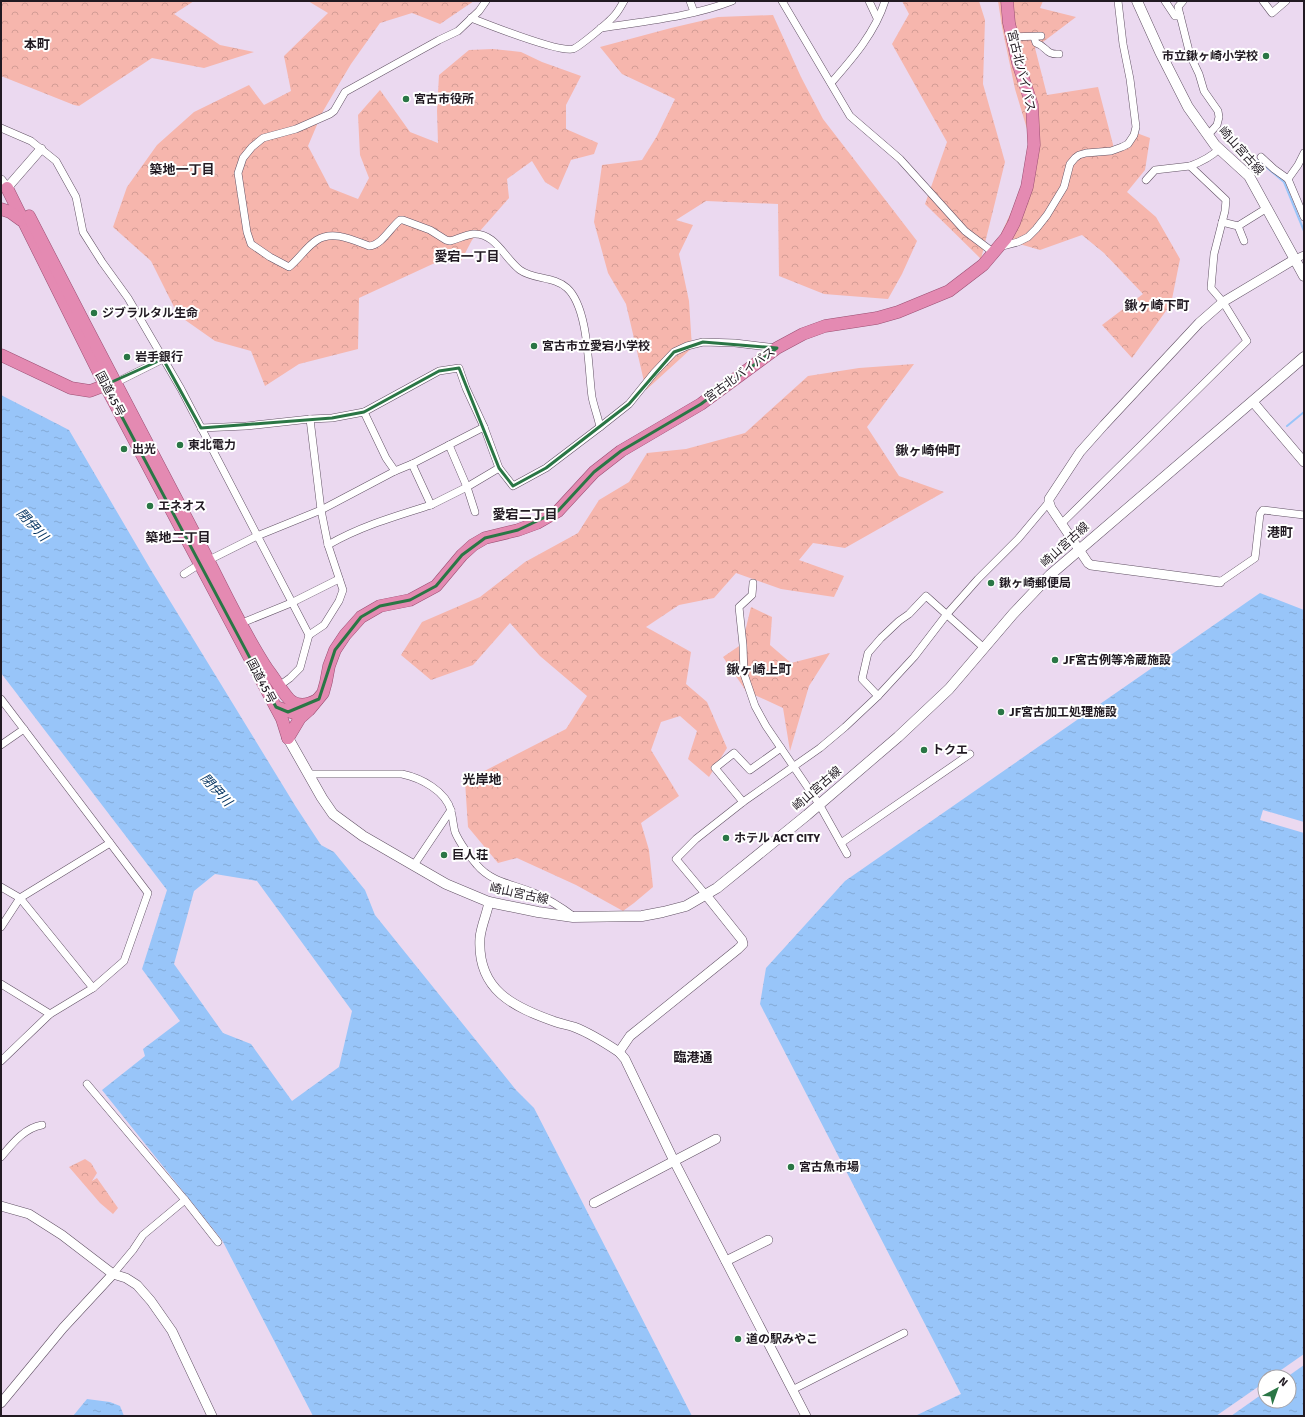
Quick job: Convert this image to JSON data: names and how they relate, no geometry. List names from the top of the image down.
{
  "streets": {
    "highway": ["宮古北バイパス", "国道45号"],
    "main road": ["崎山宮古線"]
  },
  "crossings": [
    ["宮古北バイパス", "国道45号"]
  ],
  "districts": [
    "本町",
    "築地一丁目",
    "愛宕一丁目",
    "鍬ヶ崎下町",
    "鍬ヶ崎仲町",
    "愛宕二丁目",
    "港町",
    "築地二丁目",
    "鍬ヶ崎上町",
    "光岸地",
    "臨港通"
  ],
  "water": ["閉伊川"],
  "places": [
    "市立鍬ヶ崎小学校",
    "宮古市役所",
    "ジブラルタル生命",
    "宮古市立愛宕小学校",
    "岩手銀行",
    "東北電力",
    "出光",
    "エネオス",
    "鍬ヶ崎郵便局",
    "JF宮古例等冷蔵施設",
    "JF宮古加工処理施設",
    "トクエ",
    "ホテル ACT CITY",
    "巨人荘",
    "宮古魚市場",
    "道の駅みやこ"
  ],
  "north": "top right"
}
